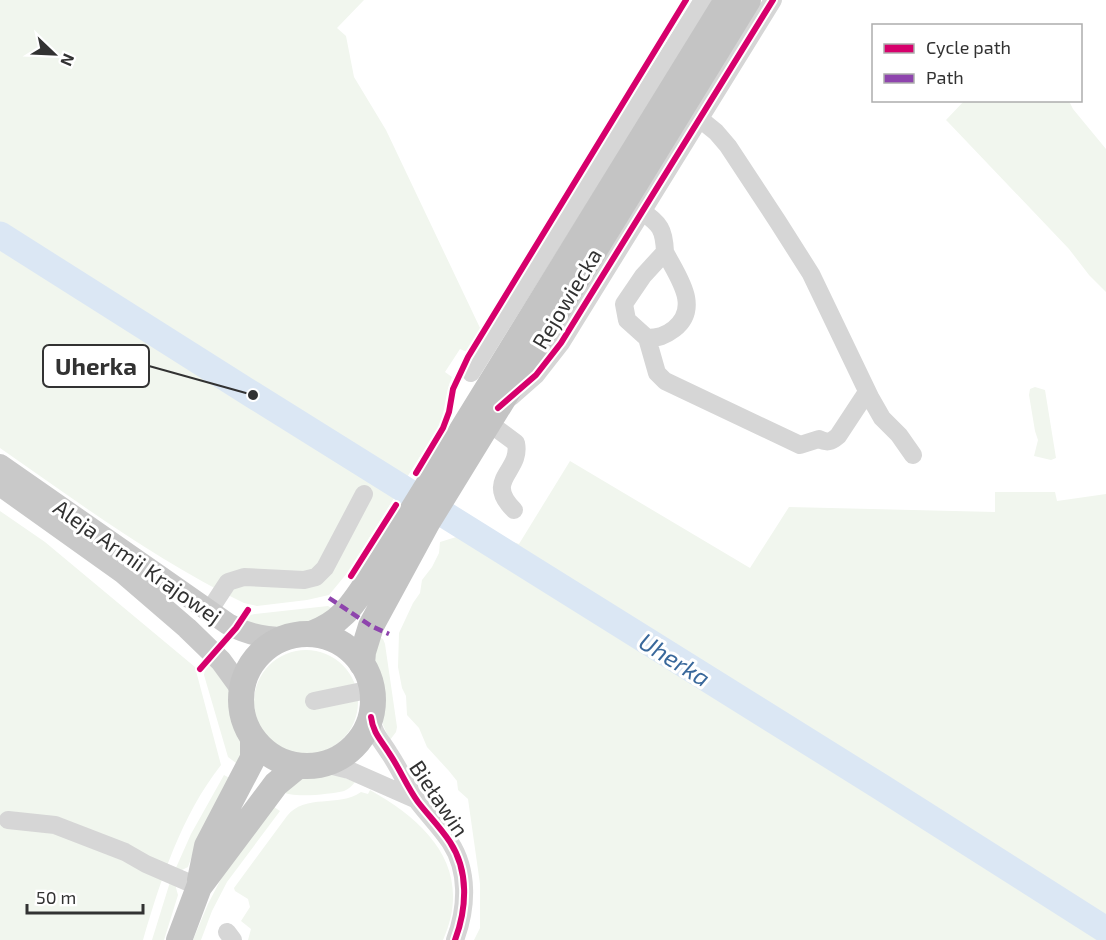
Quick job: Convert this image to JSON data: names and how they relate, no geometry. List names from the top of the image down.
{
  "streets": {
    "highway": ["Rejowiecka"],
    "main road": ["Aleja Armii Krajowej"],
    "street": ["Bieławin"]
  },
  "crossings": [
    ["Rejowiecka", "Aleja Armii Krajowej"],
    ["Rejowiecka", "Bieławin"],
    ["Aleja Armii Krajowej", "Bieławin"]
  ],
  "water": ["Uherka"],
  "places": ["Uherka"],
  "legend": ["Cycle path", "Path"],
  "scale_bar": "50 m",
  "north": "bottom right"
}
